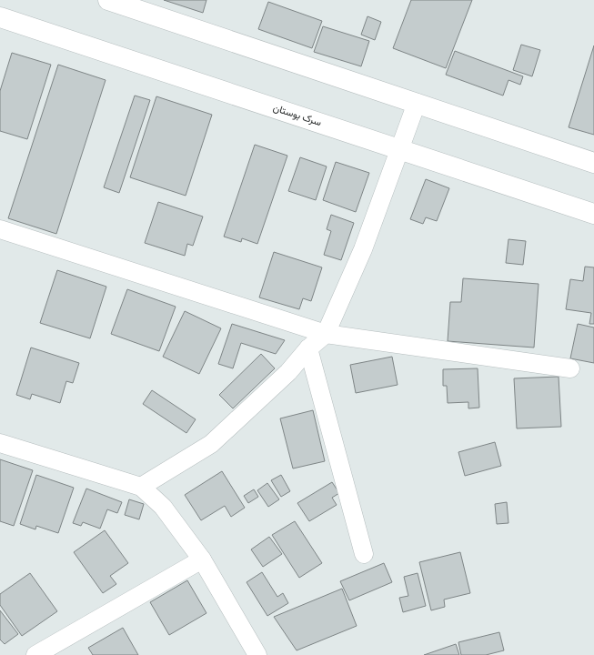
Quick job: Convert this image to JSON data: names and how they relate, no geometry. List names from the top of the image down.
{
  "streets": {
    "street": ["سرک بوستان"]
  }
}
